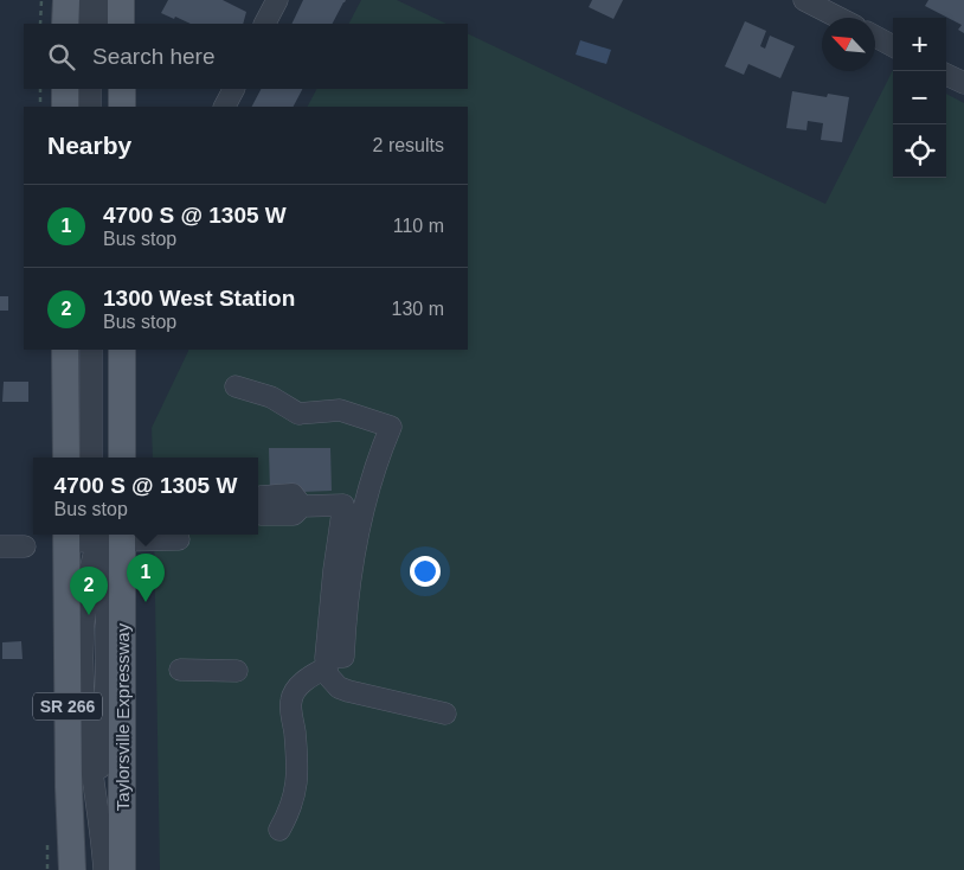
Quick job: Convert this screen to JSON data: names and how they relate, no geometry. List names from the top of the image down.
{
  "streets": {
    "main road": ["SR 266", "Taylorsville Expressway"]
  },
  "north": "top left",
  "page": {
    "map_buttons": ["+", "−"],
    "search": "Search here",
    "heading": ["Nearby", "2 results"],
    "list": [
      {
        "mark": "1",
        "name": "4700 S @ 1305 W",
        "note": "Bus stop",
        "value": "110 m"
      },
      {
        "mark": "2",
        "name": "1300 West Station",
        "note": "Bus stop",
        "value": "130 m"
      }
    ],
    "popup": ["4700 S @ 1305 W", "Bus stop"],
    "pins": ["1", "2"]
  }
}
